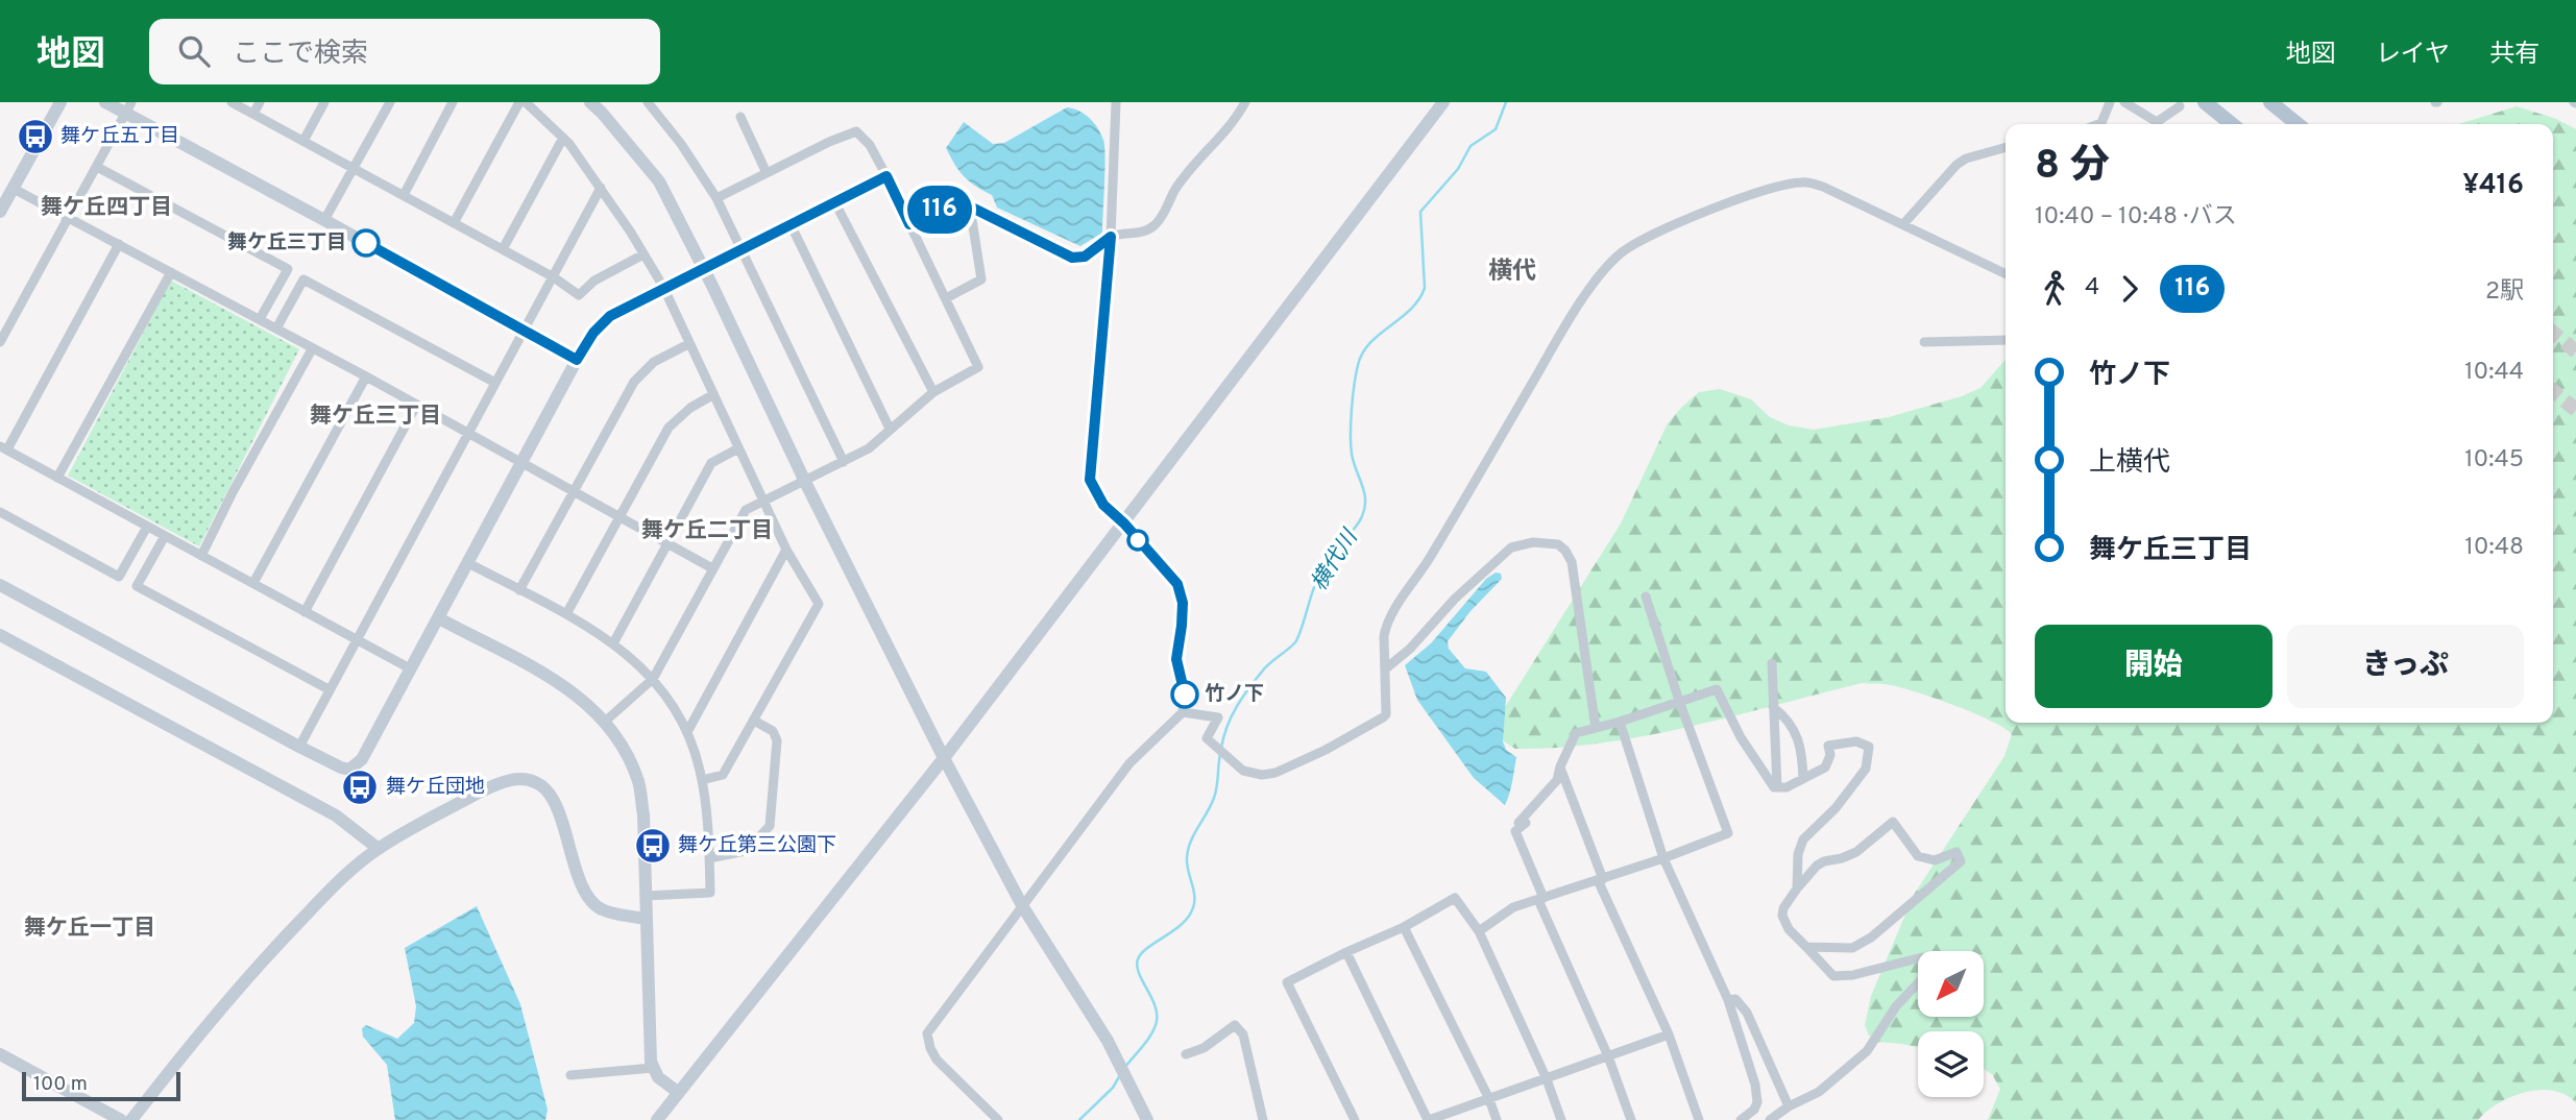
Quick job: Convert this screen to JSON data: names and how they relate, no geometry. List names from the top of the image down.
{
  "districts": [
    "舞ケ丘四丁目",
    "横代",
    "舞ケ丘三丁目",
    "舞ケ丘二丁目",
    "舞ケ丘一丁目"
  ],
  "water": ["横代川"],
  "places": {
    "bus stop": ["舞ケ丘五丁目", "舞ケ丘団地", "舞ケ丘第三公園下"],
    "other": ["舞ケ丘三丁目", "竹ノ下"]
  },
  "lines": ["bus line 116"],
  "scale_bar": "100 m",
  "north": "bottom left",
  "page": {
    "header": "地図",
    "search": "ここで検索",
    "nav": ["地図", "レイヤ", "共有"],
    "on_map": "116",
    "heading": ["8 分", "10:40 – 10:48 · バス", "¥416"],
    "legs": ["4", "116", "2駅"],
    "list": [
      {
        "name": "竹ノ下",
        "value": "10:44"
      },
      {
        "name": "上横代",
        "value": "10:45"
      },
      {
        "name": "舞ケ丘三丁目",
        "value": "10:48"
      }
    ],
    "buttons": ["開始", "きっぷ"],
    "scale": "100 m"
  }
}
